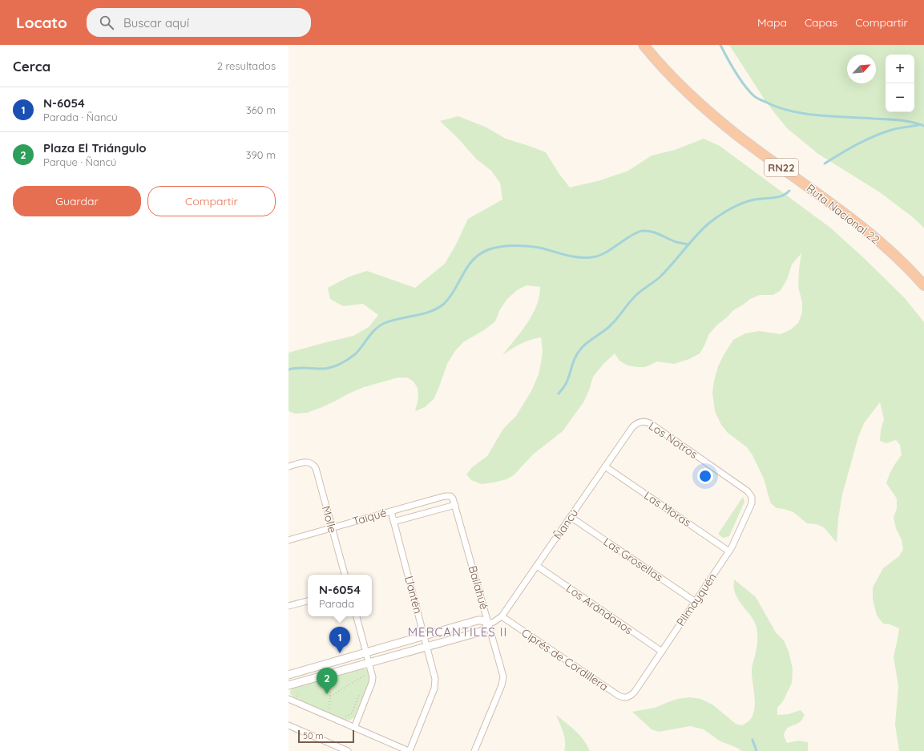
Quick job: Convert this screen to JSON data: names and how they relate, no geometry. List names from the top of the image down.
{
  "streets": {
    "highway": ["RN22", "Ruta Nacional 22"],
    "street": [
      "Los Notros",
      "Las Moras",
      "Taiqué",
      "Molle",
      "Ñancú",
      "Las Grosellas",
      "Bailahué",
      "Llantén",
      "Pilmayquén",
      "Los Arándanos",
      "Ciprés de Cordillera"
    ]
  },
  "crossings": [
    ["Los Notros", "Ñancú"],
    ["Los Notros", "Pilmayquén"],
    ["Las Moras", "Ñancú"],
    ["Las Moras", "Pilmayquén"],
    ["Taiqué", "Molle"],
    ["Taiqué", "Bailahué"],
    ["Taiqué", "Llantén"],
    ["Ñancú", "Las Grosellas"],
    ["Ñancú", "Bailahué"],
    ["Ñancú", "Llantén"],
    ["Ñancú", "Los Arándanos"],
    ["Ñancú", "Ciprés de Cordillera"],
    ["Las Grosellas", "Pilmayquén"],
    ["Pilmayquén", "Los Arándanos"],
    ["Pilmayquén", "Ciprés de Cordillera"]
  ],
  "districts": ["MERCANTILES II"],
  "scale_bar": "50 m",
  "north": "top right",
  "page": {
    "header": "Locato",
    "search": "Buscar aquí",
    "nav": ["Mapa", "Capas", "Compartir"],
    "heading": ["Cerca", "2 resultados"],
    "map_buttons": ["+", "−"],
    "list": [
      {
        "mark": "1",
        "name": "N-6054",
        "note": "Parada · Ñancú",
        "value": "360 m"
      },
      {
        "mark": "2",
        "name": "Plaza El Triángulo",
        "note": "Parque · Ñancú",
        "value": "390 m"
      }
    ],
    "buttons": ["Guardar", "Compartir"],
    "popup": ["N-6054", "Parada"],
    "pins": ["1", "2"],
    "scale": "50 m"
  }
}
